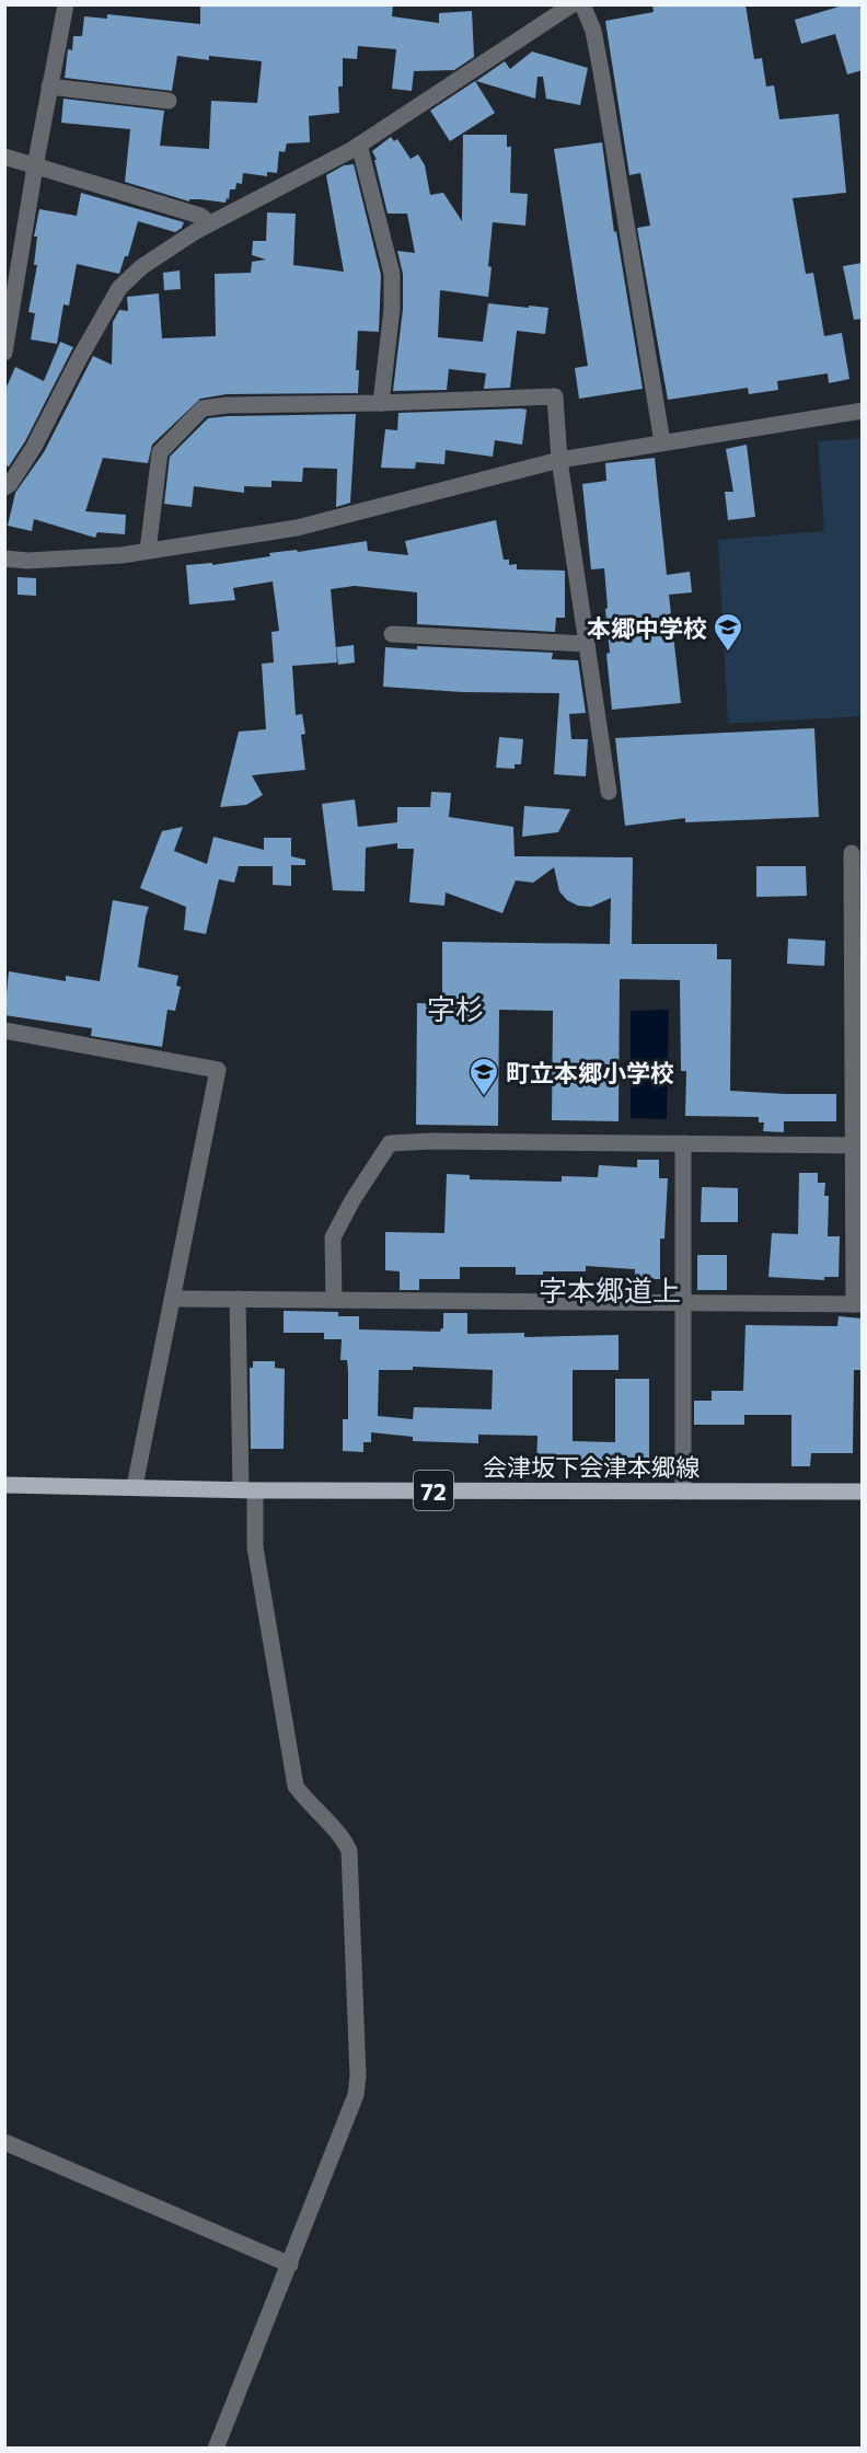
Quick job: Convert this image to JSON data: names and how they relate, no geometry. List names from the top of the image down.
{
  "streets": {
    "main road": ["会津坂下会津本郷線", "72"]
  },
  "districts": ["字杉", "字本郷道上"],
  "places": {
    "school or university": ["本郷中学校", "町立本郷小学校"]
  }
}
